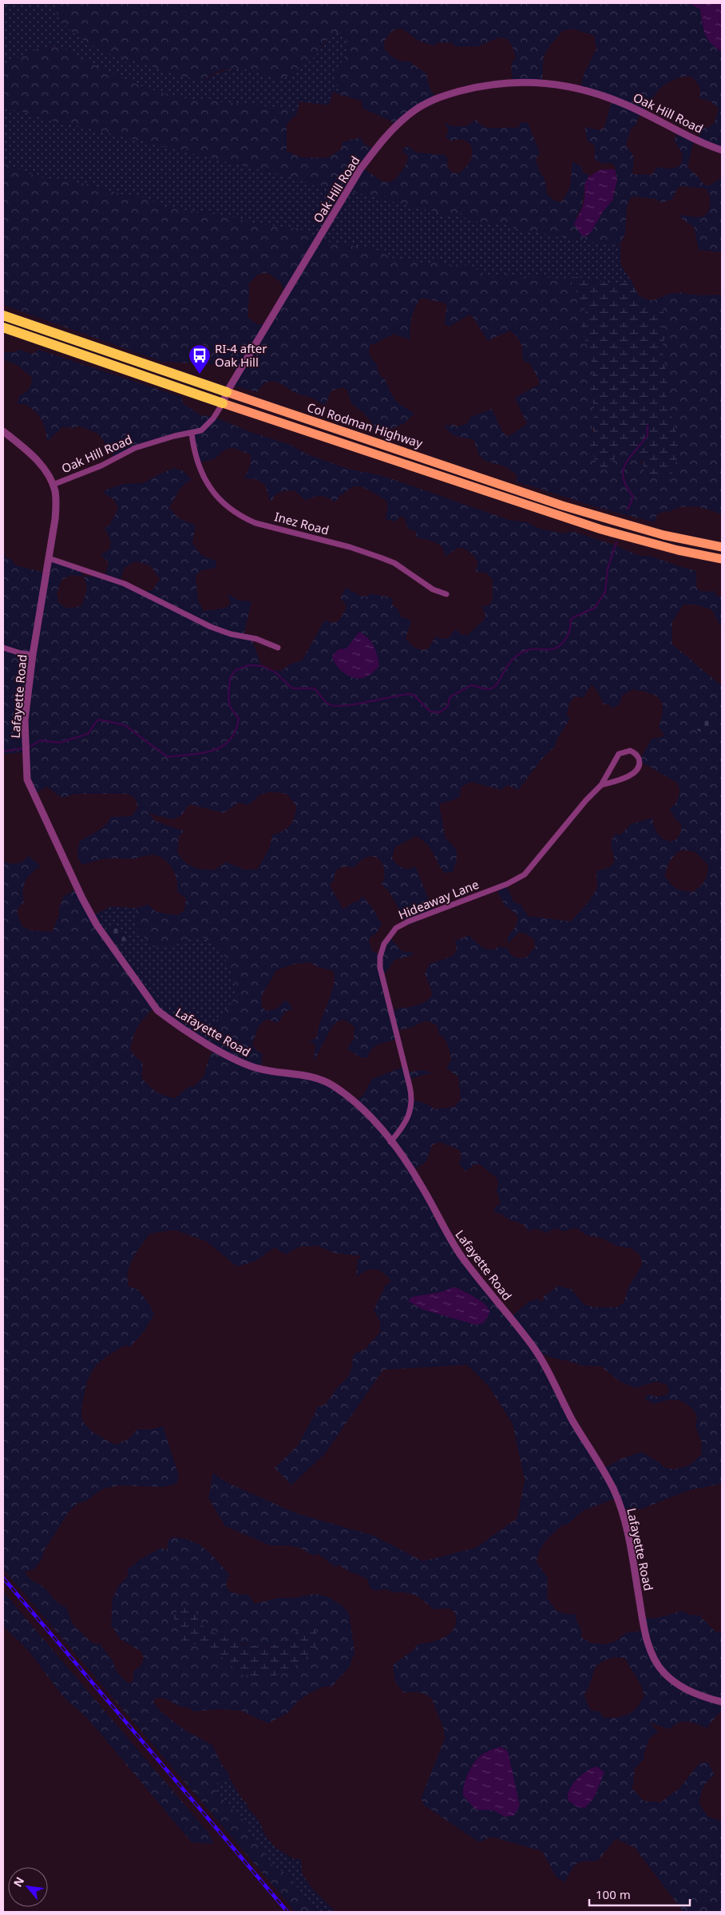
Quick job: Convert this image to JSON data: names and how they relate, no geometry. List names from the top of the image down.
{
  "streets": {
    "highway": ["Col Rodman Highway"],
    "street": [
      "Oak Hill Road",
      "Inez Road",
      "Lafayette Road",
      "Hideaway Lane"
    ]
  },
  "crossings": [
    ["Oak Hill Road", "Col Rodman Highway"],
    ["Oak Hill Road", "Inez Road"],
    ["Oak Hill Road", "Lafayette Road"],
    ["Lafayette Road", "Hideaway Lane"]
  ],
  "places": {
    "bus stop": ["RI-4 after Oak Hill"]
  },
  "scale_bar": "100 m",
  "north": "top left"
}
